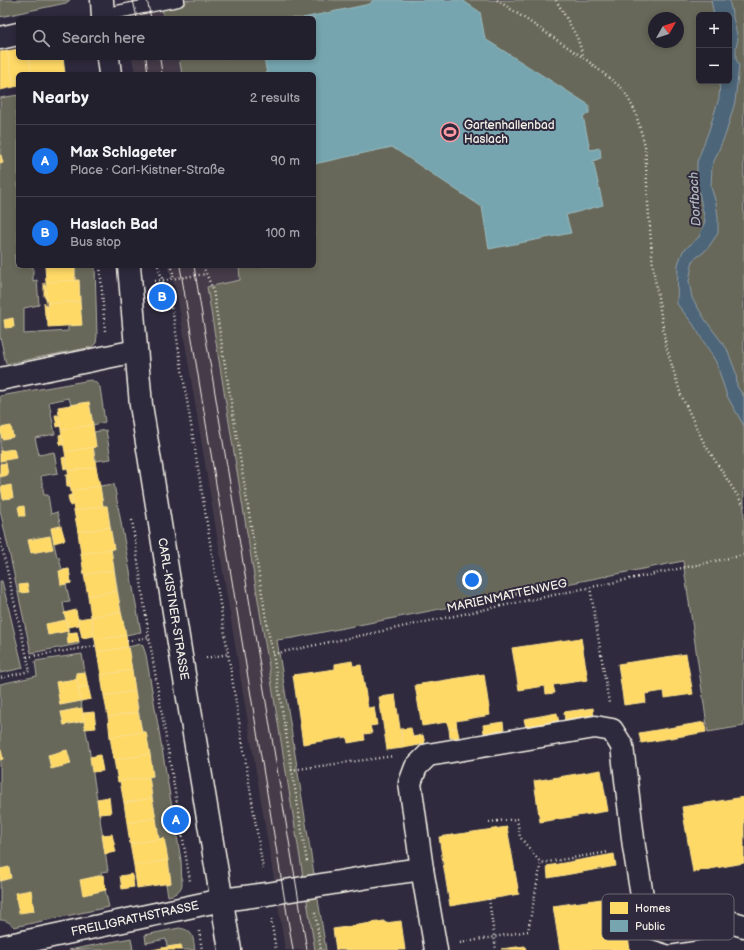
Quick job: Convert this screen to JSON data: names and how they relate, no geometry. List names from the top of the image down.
{
  "streets": {
    "street": ["CARL-KISTNER-STRASSE", "FREILIGRATHSTRASSE"],
    "path": ["MARIENMATTENWEG"]
  },
  "crossings": [
    ["CARL-KISTNER-STRASSE", "FREILIGRATHSTRASSE"]
  ],
  "water": ["Dorfbach"],
  "places": {
    "sports": ["Gartenhallenbad Haslach"]
  },
  "legend": ["Homes", "Public"],
  "north": "top right",
  "page": {
    "map_buttons": ["+", "−"],
    "search": "Search here",
    "heading": ["Nearby", "2 results"],
    "list": [
      {
        "mark": "A",
        "name": "Max Schlageter",
        "note": "Place · Carl-Kistner-Straße",
        "value": "90 m"
      },
      {
        "mark": "B",
        "name": "Haslach Bad",
        "note": "Bus stop",
        "value": "100 m"
      }
    ],
    "pins": ["B", "A"]
  }
}
